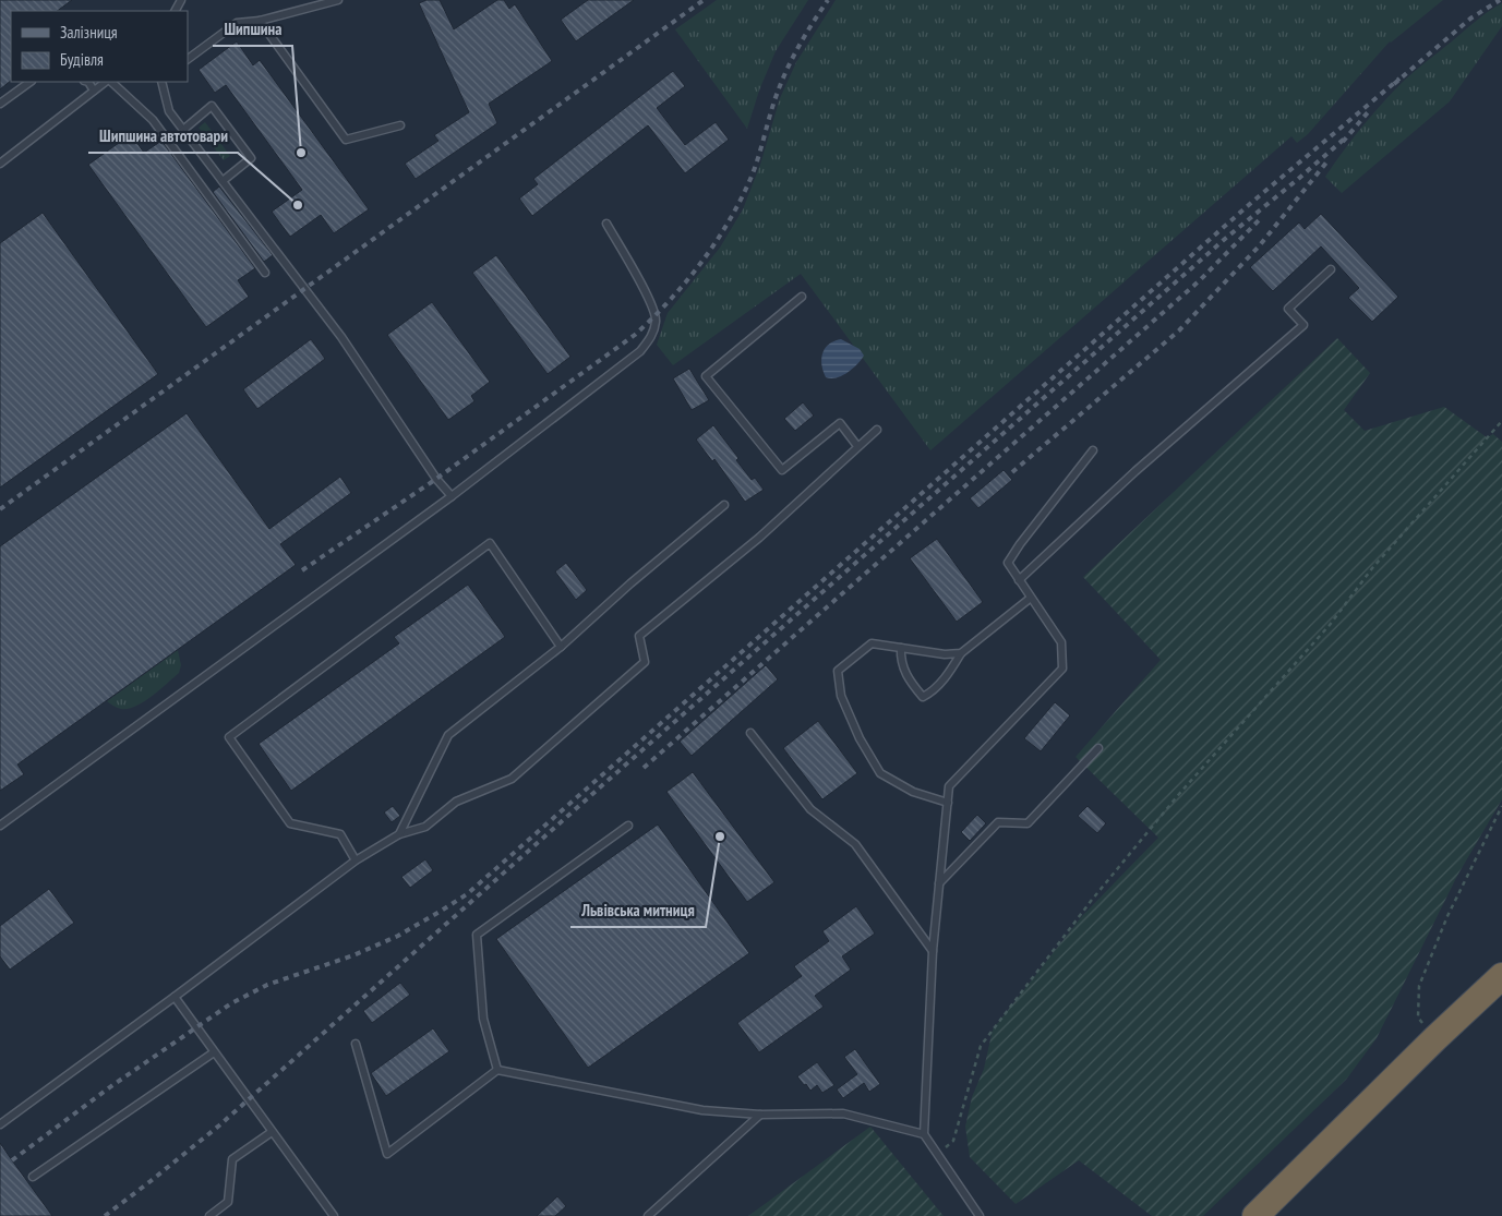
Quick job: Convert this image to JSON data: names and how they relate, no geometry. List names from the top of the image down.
{
  "places": ["Шипшина", "Шипшина автотовари", "Львівська митниця"],
  "legend": ["Залізниця", "Будівля"]
}
